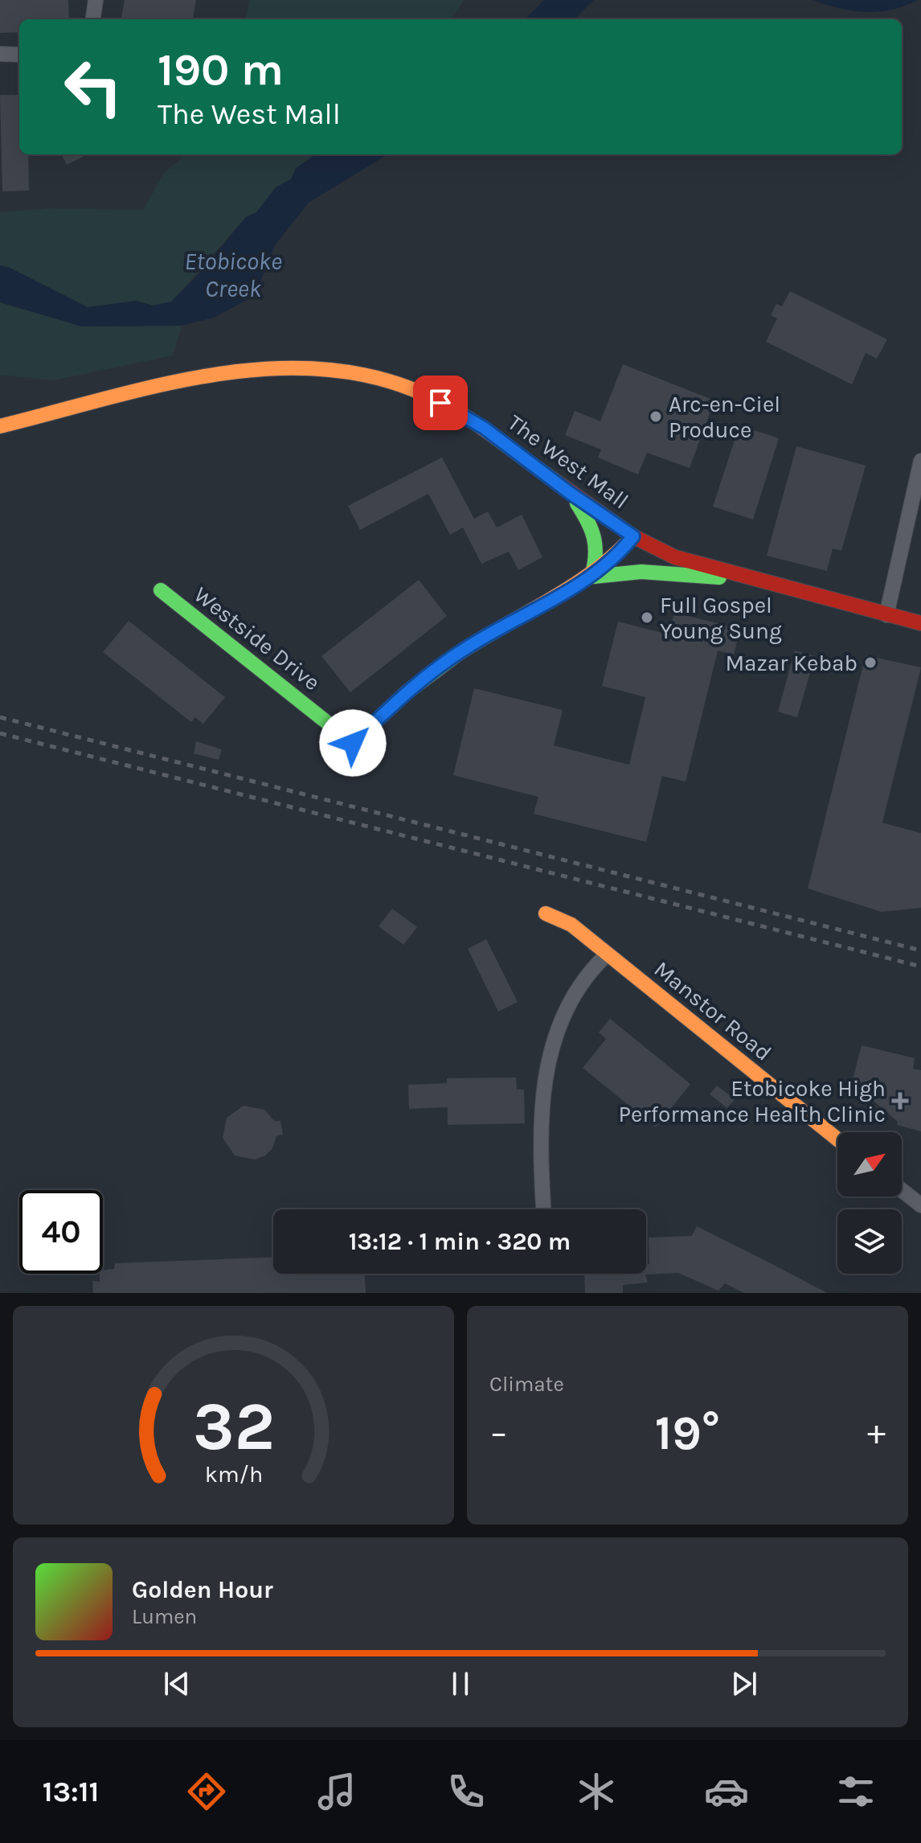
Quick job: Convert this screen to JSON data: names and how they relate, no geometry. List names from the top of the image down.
{
  "streets": {
    "main road": ["The West Mall", "Westside Drive", "Manstor Road"]
  },
  "crossings": [
    ["The West Mall", "Westside Drive"]
  ],
  "water": ["Etobicoke Creek"],
  "places": {
    "other": ["Arc-en-Ciel Produce", "Full Gospel Young Sung", "Mazar Kebab"],
    "health": ["Etobicoke High Performance Health Clinic"]
  },
  "north": "top right",
  "page": {
    "turn": ["190 m", "The West Mall"],
    "limit": "40",
    "trip": "13:12 · 1 min · 320 m",
    "tile": "Climate",
    "heat": ["−", "19°", "+"],
    "song": ["Golden Hour", "Lumen"],
    "tabs": "13:11",
    "gauge": ["32", "km/h"]
  }
}
